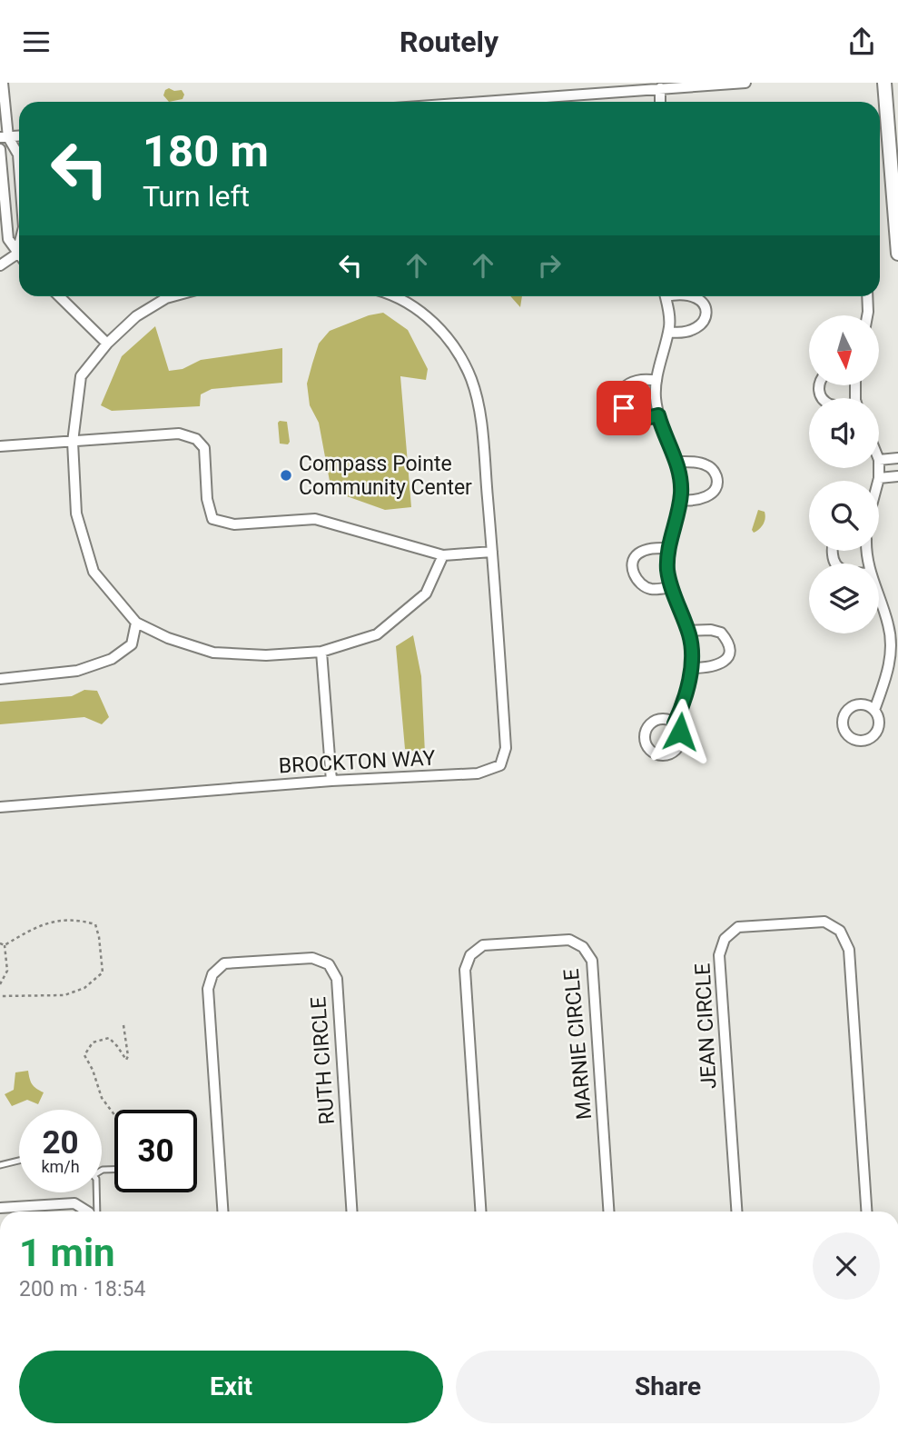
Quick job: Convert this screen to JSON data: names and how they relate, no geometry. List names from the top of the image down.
{
  "streets": {
    "street": [
      "BROCKTON WAY",
      "JEAN CIRCLE",
      "MARNIE CIRCLE",
      "RUTH CIRCLE"
    ]
  },
  "places": ["Compass Pointe Community Center"],
  "north": "bottom",
  "page": {
    "header": "Routely",
    "turn": ["180 m", "Turn left"],
    "speed": "20 km/h",
    "limit": "30",
    "heading": ["1 min", "200 m · 18:54"],
    "buttons": ["Exit", "Share"]
  }
}
